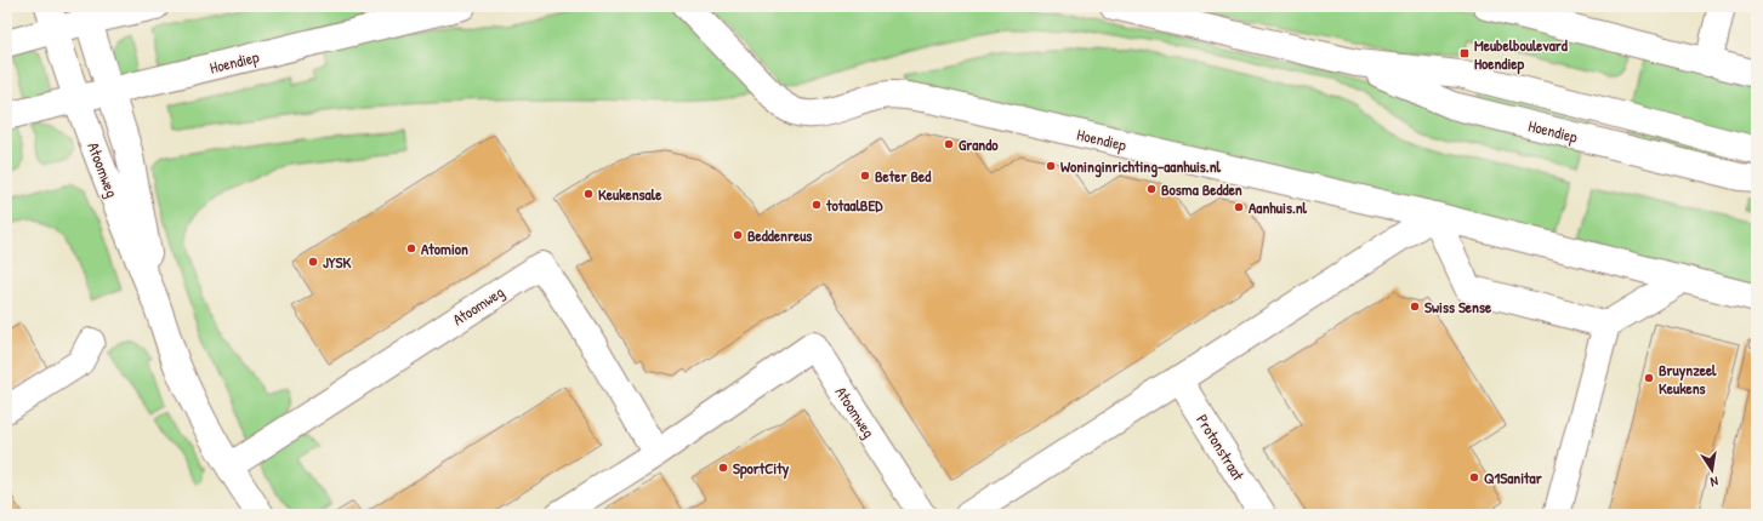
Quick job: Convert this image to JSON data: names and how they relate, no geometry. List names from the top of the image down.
{
  "streets": {
    "street": ["Hoendiep", "Atoomweg", "Protonstraat"]
  },
  "crossings": [
    ["Hoendiep", "Atoomweg"]
  ],
  "places": {
    "transit": ["Meubelboulevard Hoendiep"],
    "other": [
      "Grando",
      "Woninginrichting-aanhuis.nl",
      "Beter Bed",
      "Bosma Bedden",
      "Keukensale",
      "totaalBED",
      "Aanhuis.nl",
      "Beddenreus",
      "Atomion",
      "JYSK",
      "Swiss Sense",
      "Bruynzeel Keukens",
      "SportCity",
      "Q1Sanitar"
    ]
  },
  "north": "bottom"
}
